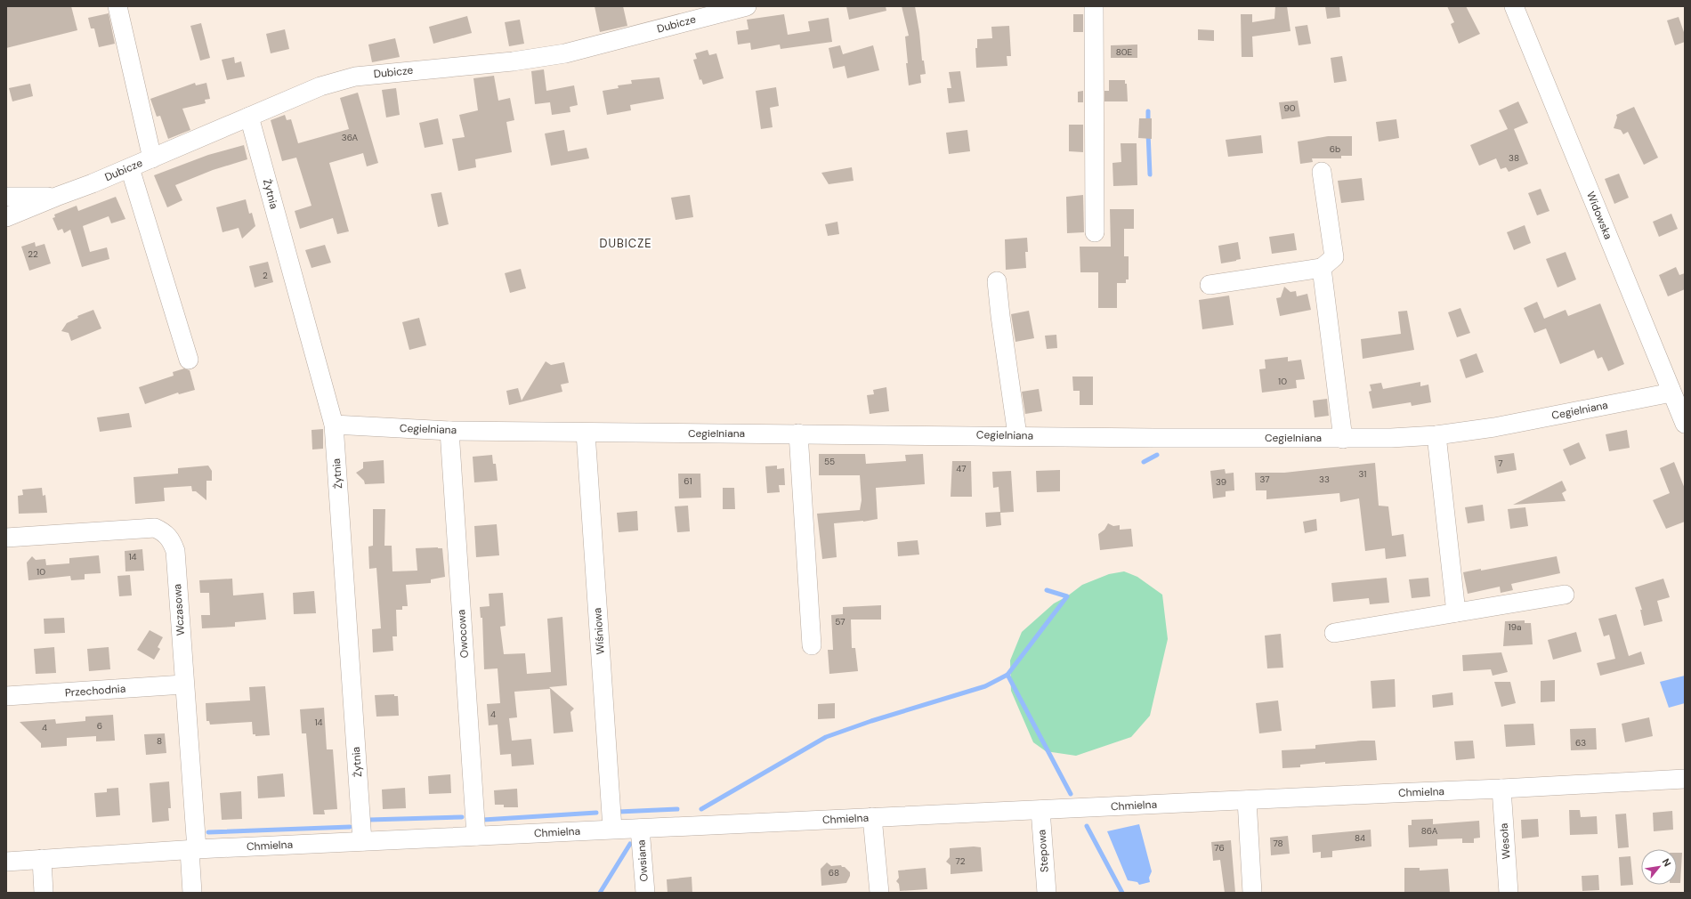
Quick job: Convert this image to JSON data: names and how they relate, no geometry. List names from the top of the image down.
{
  "streets": {
    "street": [
      "Dubicze",
      "Żytnia",
      "Widowska",
      "Cegielniana",
      "Wczasowa",
      "Wiśniowa",
      "Owocowa",
      "Przechodnia",
      "Chmielna",
      "Wesoła",
      "Stepowa",
      "Owsiana"
    ]
  },
  "crossings": [
    ["Dubicze", "Żytnia"],
    ["Żytnia", "Cegielniana"],
    ["Żytnia", "Chmielna"],
    ["Widowska", "Cegielniana"],
    ["Cegielniana", "Wiśniowa"],
    ["Cegielniana", "Owocowa"],
    ["Wczasowa", "Przechodnia"],
    ["Wczasowa", "Chmielna"],
    ["Wiśniowa", "Chmielna"],
    ["Owocowa", "Chmielna"],
    ["Chmielna", "Wesoła"],
    ["Chmielna", "Stepowa"],
    ["Chmielna", "Owsiana"]
  ],
  "districts": ["DUBICZE"],
  "house_numbers": [
    "80E",
    "90",
    "36A",
    "6b",
    "38",
    "22",
    "2",
    "10",
    "55",
    "7",
    "47",
    "31",
    "37",
    "33",
    "61",
    "39",
    "14",
    "10",
    "57",
    "19a",
    "4",
    "14",
    "6",
    "4",
    "8",
    "63",
    "86A",
    "84",
    "78",
    "76",
    "72",
    "68"
  ],
  "north": "top right"
}
